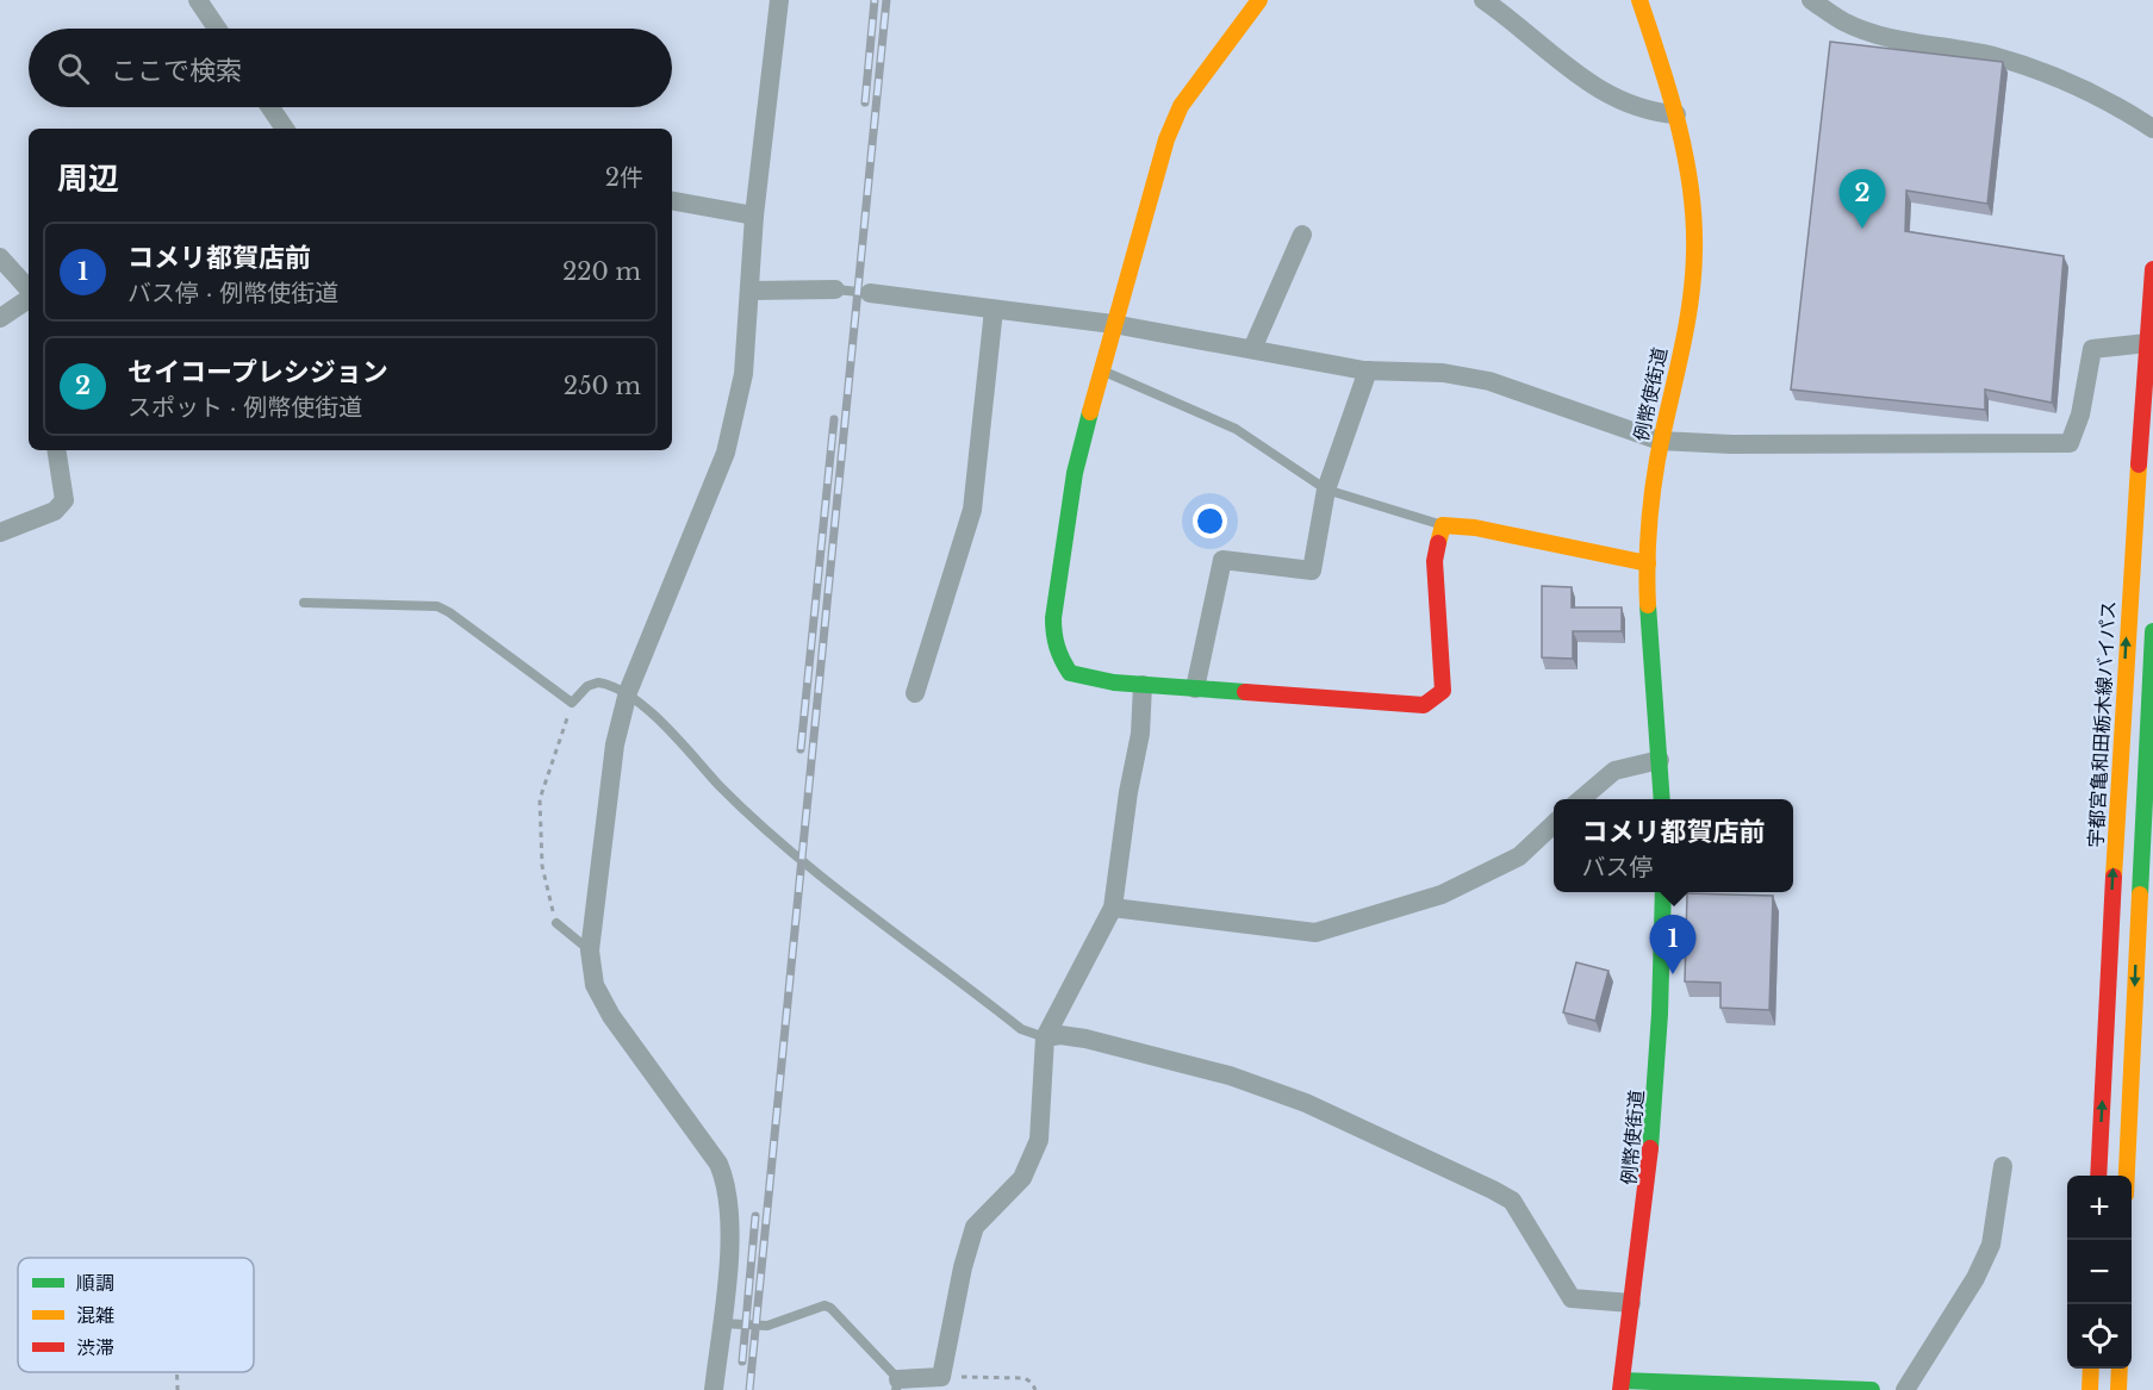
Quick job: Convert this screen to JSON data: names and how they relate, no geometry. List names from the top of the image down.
{
  "streets": {
    "main road": ["例幣使街道", "宇都宮亀和田栃木線バイパス"]
  },
  "legend": ["順調", "混雑", "渋滞"],
  "page": {
    "search": "ここで検索",
    "heading": ["周辺", "2件"],
    "pins": ["2", "1"],
    "list": [
      {
        "mark": "1",
        "name": "コメリ都賀店前",
        "note": "バス停 · 例幣使街道",
        "value": "220 m"
      },
      {
        "mark": "2",
        "name": "セイコープレシジョン",
        "note": "スポット · 例幣使街道",
        "value": "250 m"
      }
    ],
    "popup": ["コメリ都賀店前", "バス停"],
    "map_buttons": ["+", "−"]
  }
}
